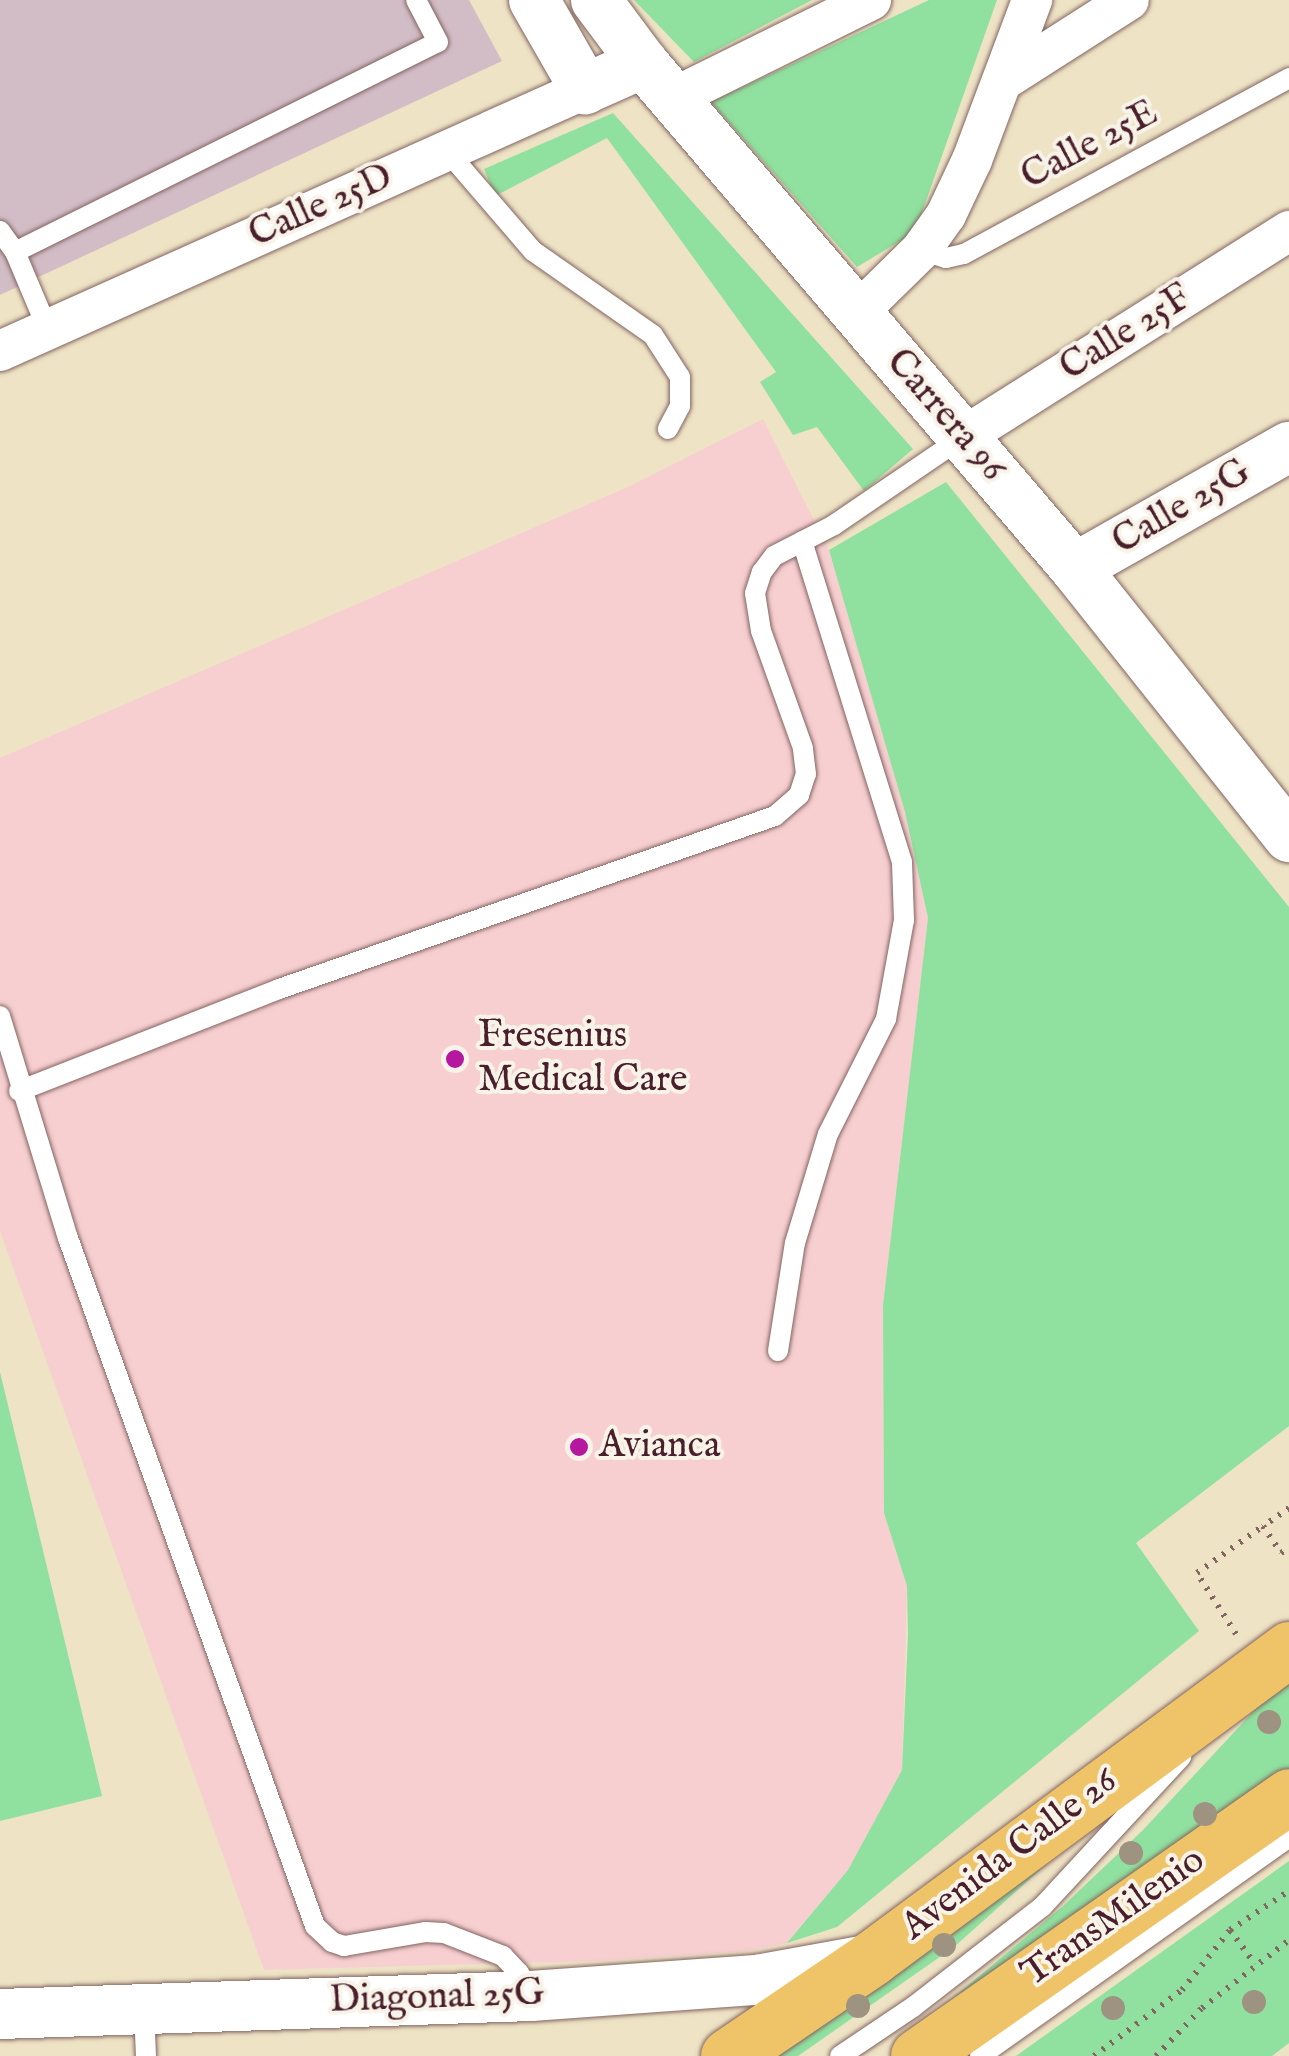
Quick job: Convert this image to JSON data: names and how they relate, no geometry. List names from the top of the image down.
{
  "streets": {
    "main road": ["Avenida Calle 26"],
    "street": [
      "Calle 25D",
      "Calle 25F",
      "Carrera 96",
      "Calle 25G",
      "Diagonal 25G"
    ],
    "lane": ["Calle 25E", "TransMilenio"]
  },
  "crossings": [
    ["Calle 25D", "Carrera 96"],
    ["Calle 25F", "Carrera 96"],
    ["Carrera 96", "Calle 25G"],
    ["Avenida Calle 26", "TransMilenio"],
    ["Avenida Calle 26", "Diagonal 25G"]
  ],
  "places": ["Fresenius Medical Care", "Avianca"]
}
